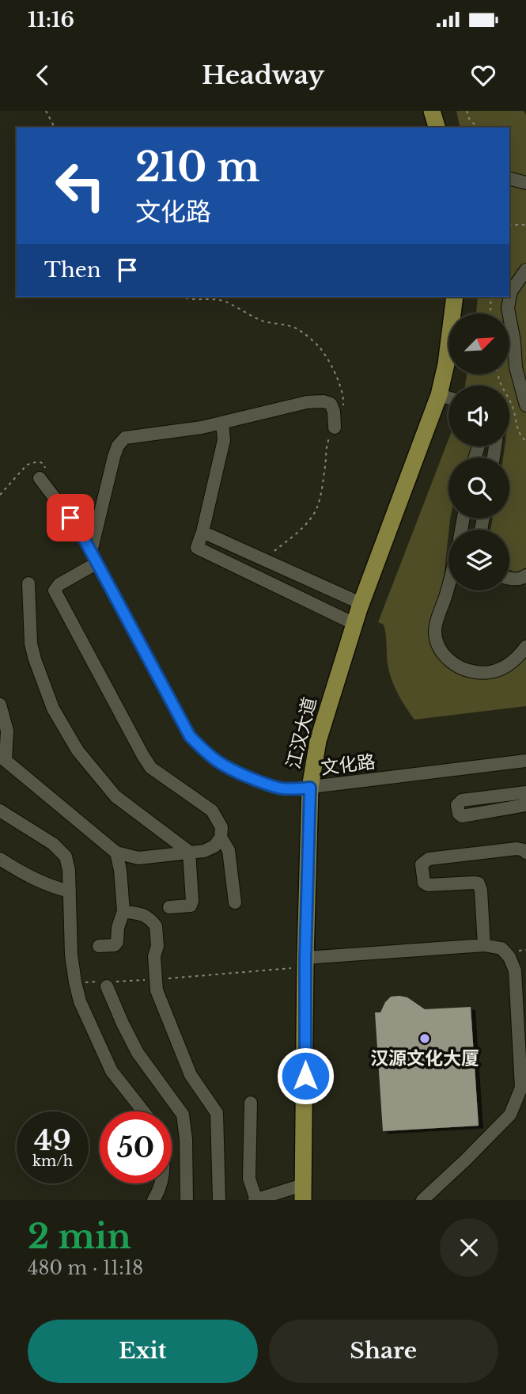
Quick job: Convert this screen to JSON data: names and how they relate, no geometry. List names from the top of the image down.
{
  "streets": {
    "main road": ["江汉大道"],
    "street": ["文化路"]
  },
  "crossings": [
    ["江汉大道", "文化路"]
  ],
  "places": ["汉源文化大厦"],
  "north": "top right",
  "page": {
    "status": "11:16",
    "header": "Headway",
    "turn": ["210 m", "文化路"],
    "then": "Then",
    "speed": "49 km/h",
    "limit": "50",
    "heading": ["2 min", "480 m · 11:18"],
    "buttons": ["Exit", "Share"]
  }
}
